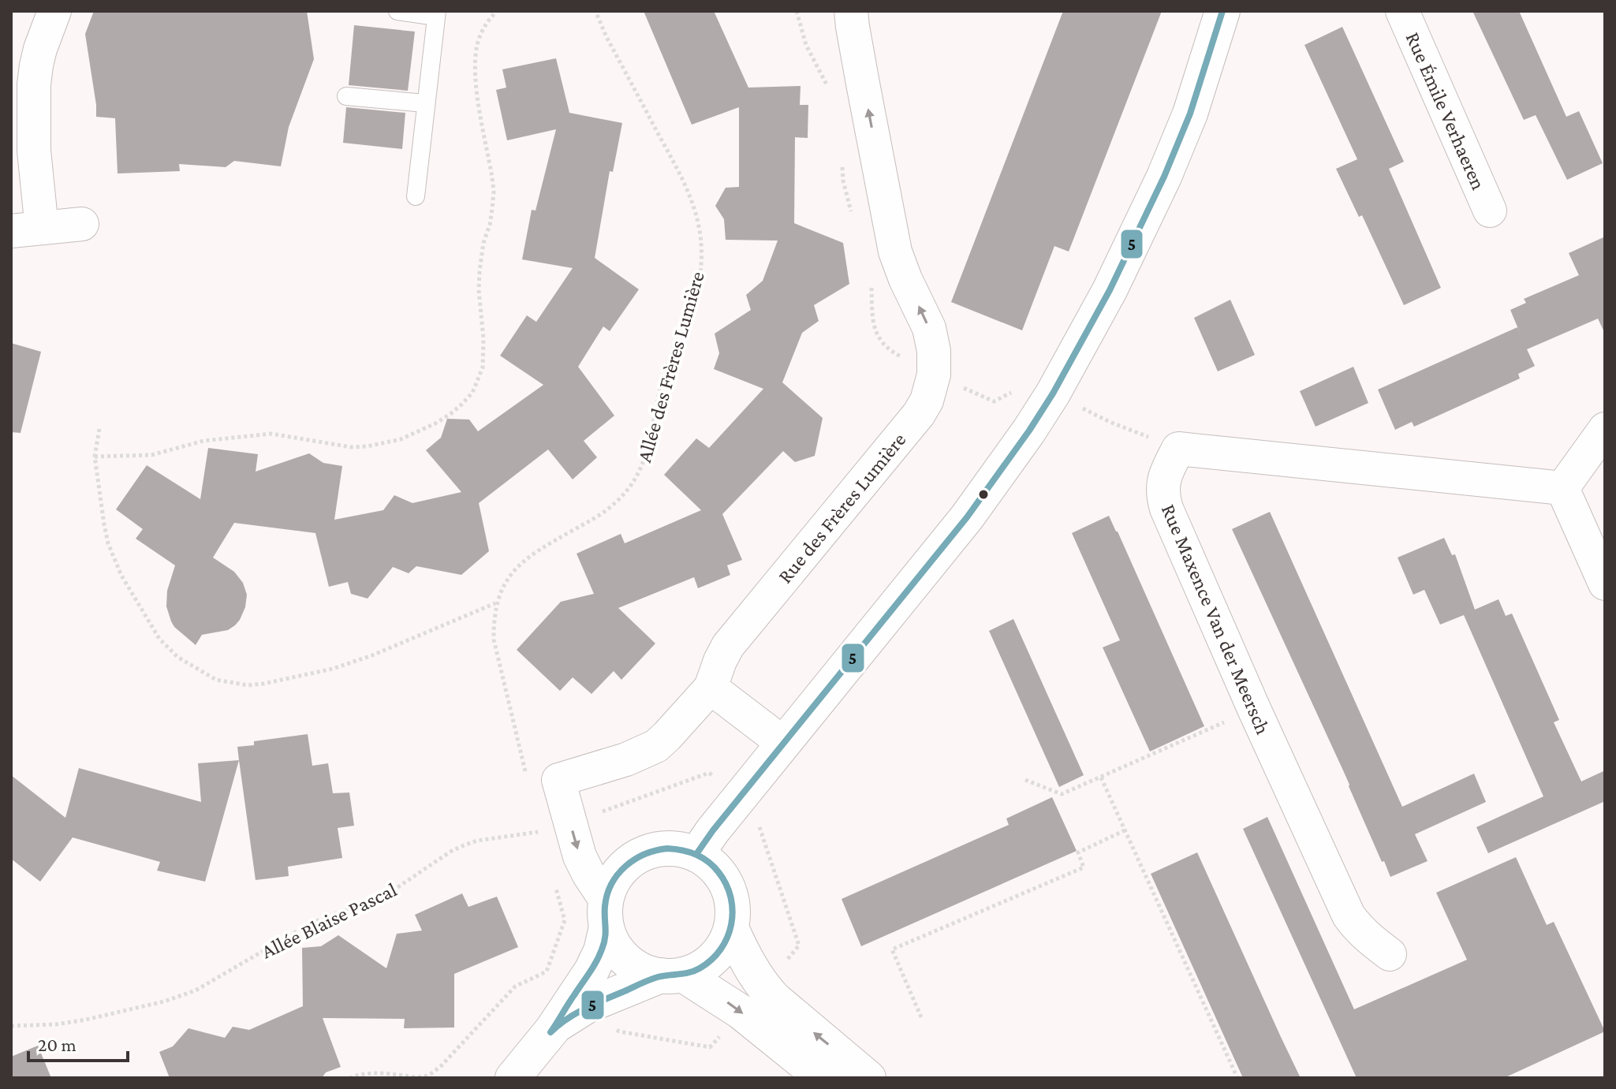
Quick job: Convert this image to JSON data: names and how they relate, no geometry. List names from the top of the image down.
{
  "streets": {
    "street": ["Rue Émile Verhaeren", "Rue des Frères Lumière", "Rue Maxence Van der Meersch"],
    "path": ["Allée des Frères Lumière", "Allée Blaise Pascal"]
  },
  "crossings": [
    ["Rue des Frères Lumière", "Allée Blaise Pascal"]
  ],
  "lines": ["transit line 5"],
  "scale_bar": "20 m"
}
